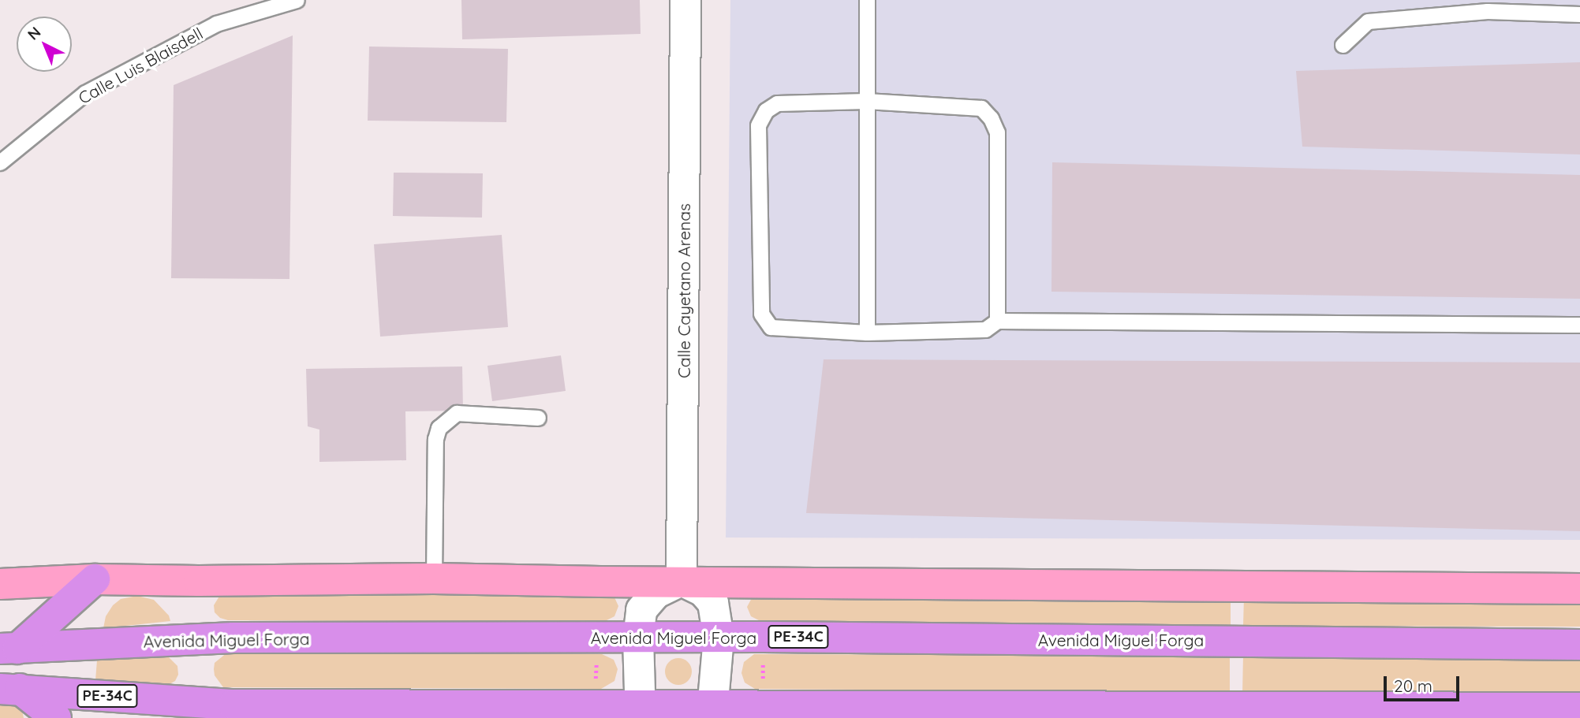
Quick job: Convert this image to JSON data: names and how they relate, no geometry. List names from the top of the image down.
{
  "streets": {
    "highway": ["PE-34C", "Avenida Miguel Forga"],
    "street": ["Calle Cayetano Arenas"],
    "lane": ["Calle Luis Blaisdell"]
  },
  "scale_bar": "20 m",
  "north": "top left"
}
